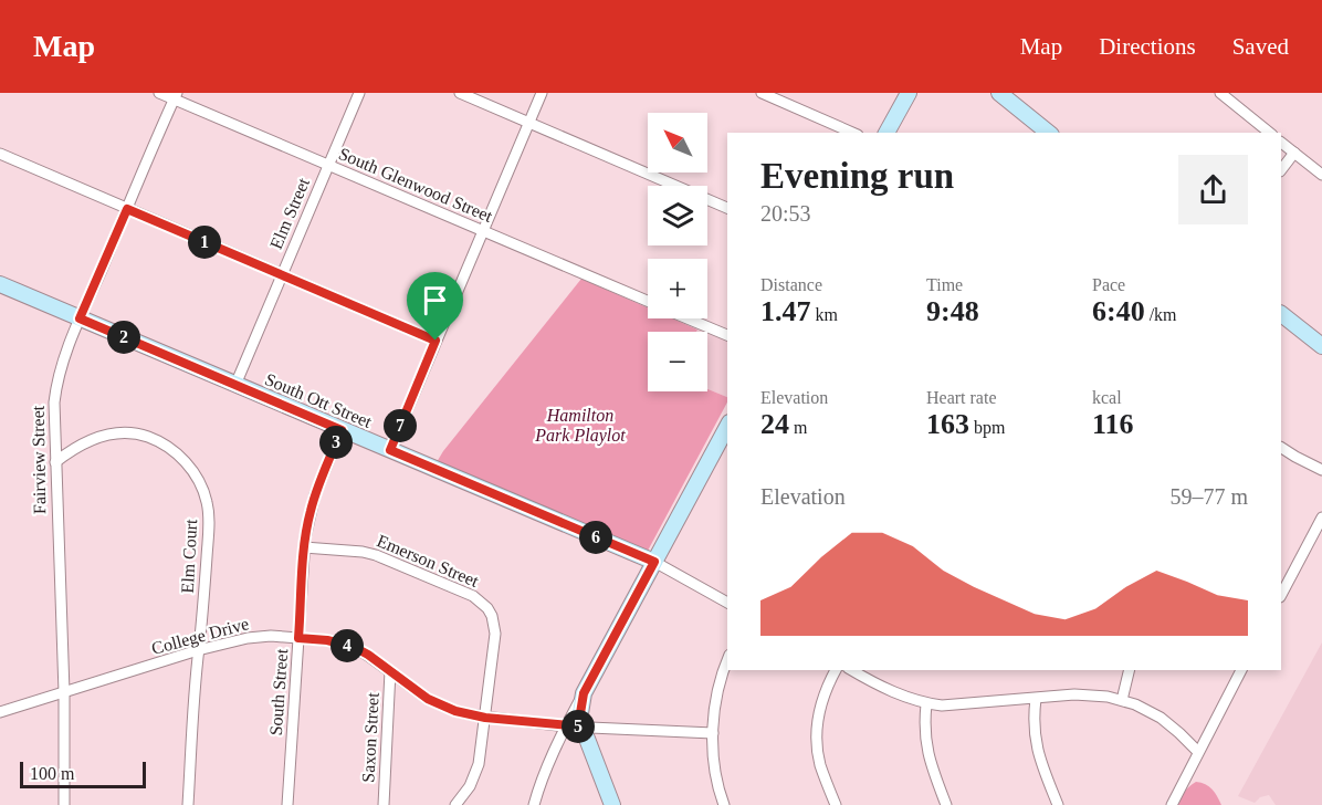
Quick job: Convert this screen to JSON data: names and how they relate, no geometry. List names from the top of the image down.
{
  "streets": {
    "street": [
      "South Glenwood Street",
      "Elm Street",
      "South Ott Street",
      "Fairview Street",
      "Elm Court",
      "Emerson Street",
      "College Drive",
      "South Street",
      "Saxon Street"
    ]
  },
  "crossings": [
    ["South Glenwood Street", "Elm Street"],
    ["South Glenwood Street", "Fairview Street"],
    ["Elm Street", "South Ott Street"],
    ["South Ott Street", "Fairview Street"],
    ["South Ott Street", "South Street"],
    ["Fairview Street", "Elm Court"],
    ["Fairview Street", "College Drive"],
    ["Elm Court", "College Drive"],
    ["Emerson Street", "College Drive"],
    ["Emerson Street", "South Street"],
    ["College Drive", "South Street"],
    ["College Drive", "Saxon Street"]
  ],
  "parks": ["Hamilton Park Playlot"],
  "scale_bar": "100 m",
  "north": "top left",
  "page": {
    "header": "Map",
    "nav": ["Map", "Directions", "Saved"],
    "map_buttons": ["+", "−"],
    "heading": ["Evening run", "20:53"],
    "pins": [
      "1",
      "2",
      "7",
      "3",
      "6",
      "4",
      "5"
    ],
    "stats": [
      ["Distance", "1.47 km"],
      ["Time", "9:48"],
      ["Pace", "6:40 /km"],
      ["Elevation", "24 m"],
      ["Heart rate", "163 bpm"],
      ["kcal", "116"]
    ],
    "chart": ["Elevation", "59–77 m"],
    "scale": "100 m"
  }
}
